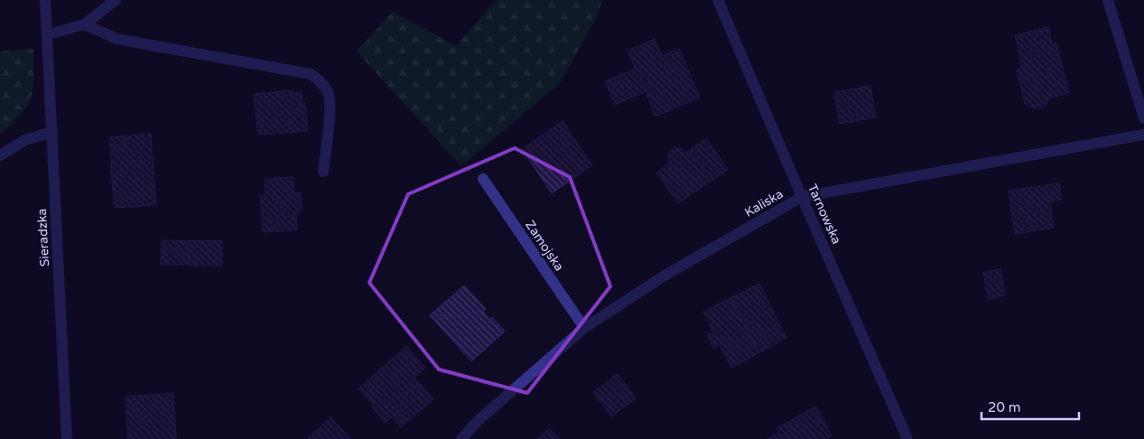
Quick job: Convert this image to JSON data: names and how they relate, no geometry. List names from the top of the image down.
{
  "streets": {
    "street": [
      "Kaliska",
      "Tarnowska",
      "Sieradzka",
      "Zamojska"
    ]
  },
  "crossings": [
    ["Kaliska", "Tarnowska"],
    ["Kaliska", "Zamojska"]
  ],
  "scale_bar": "20 m"
}
